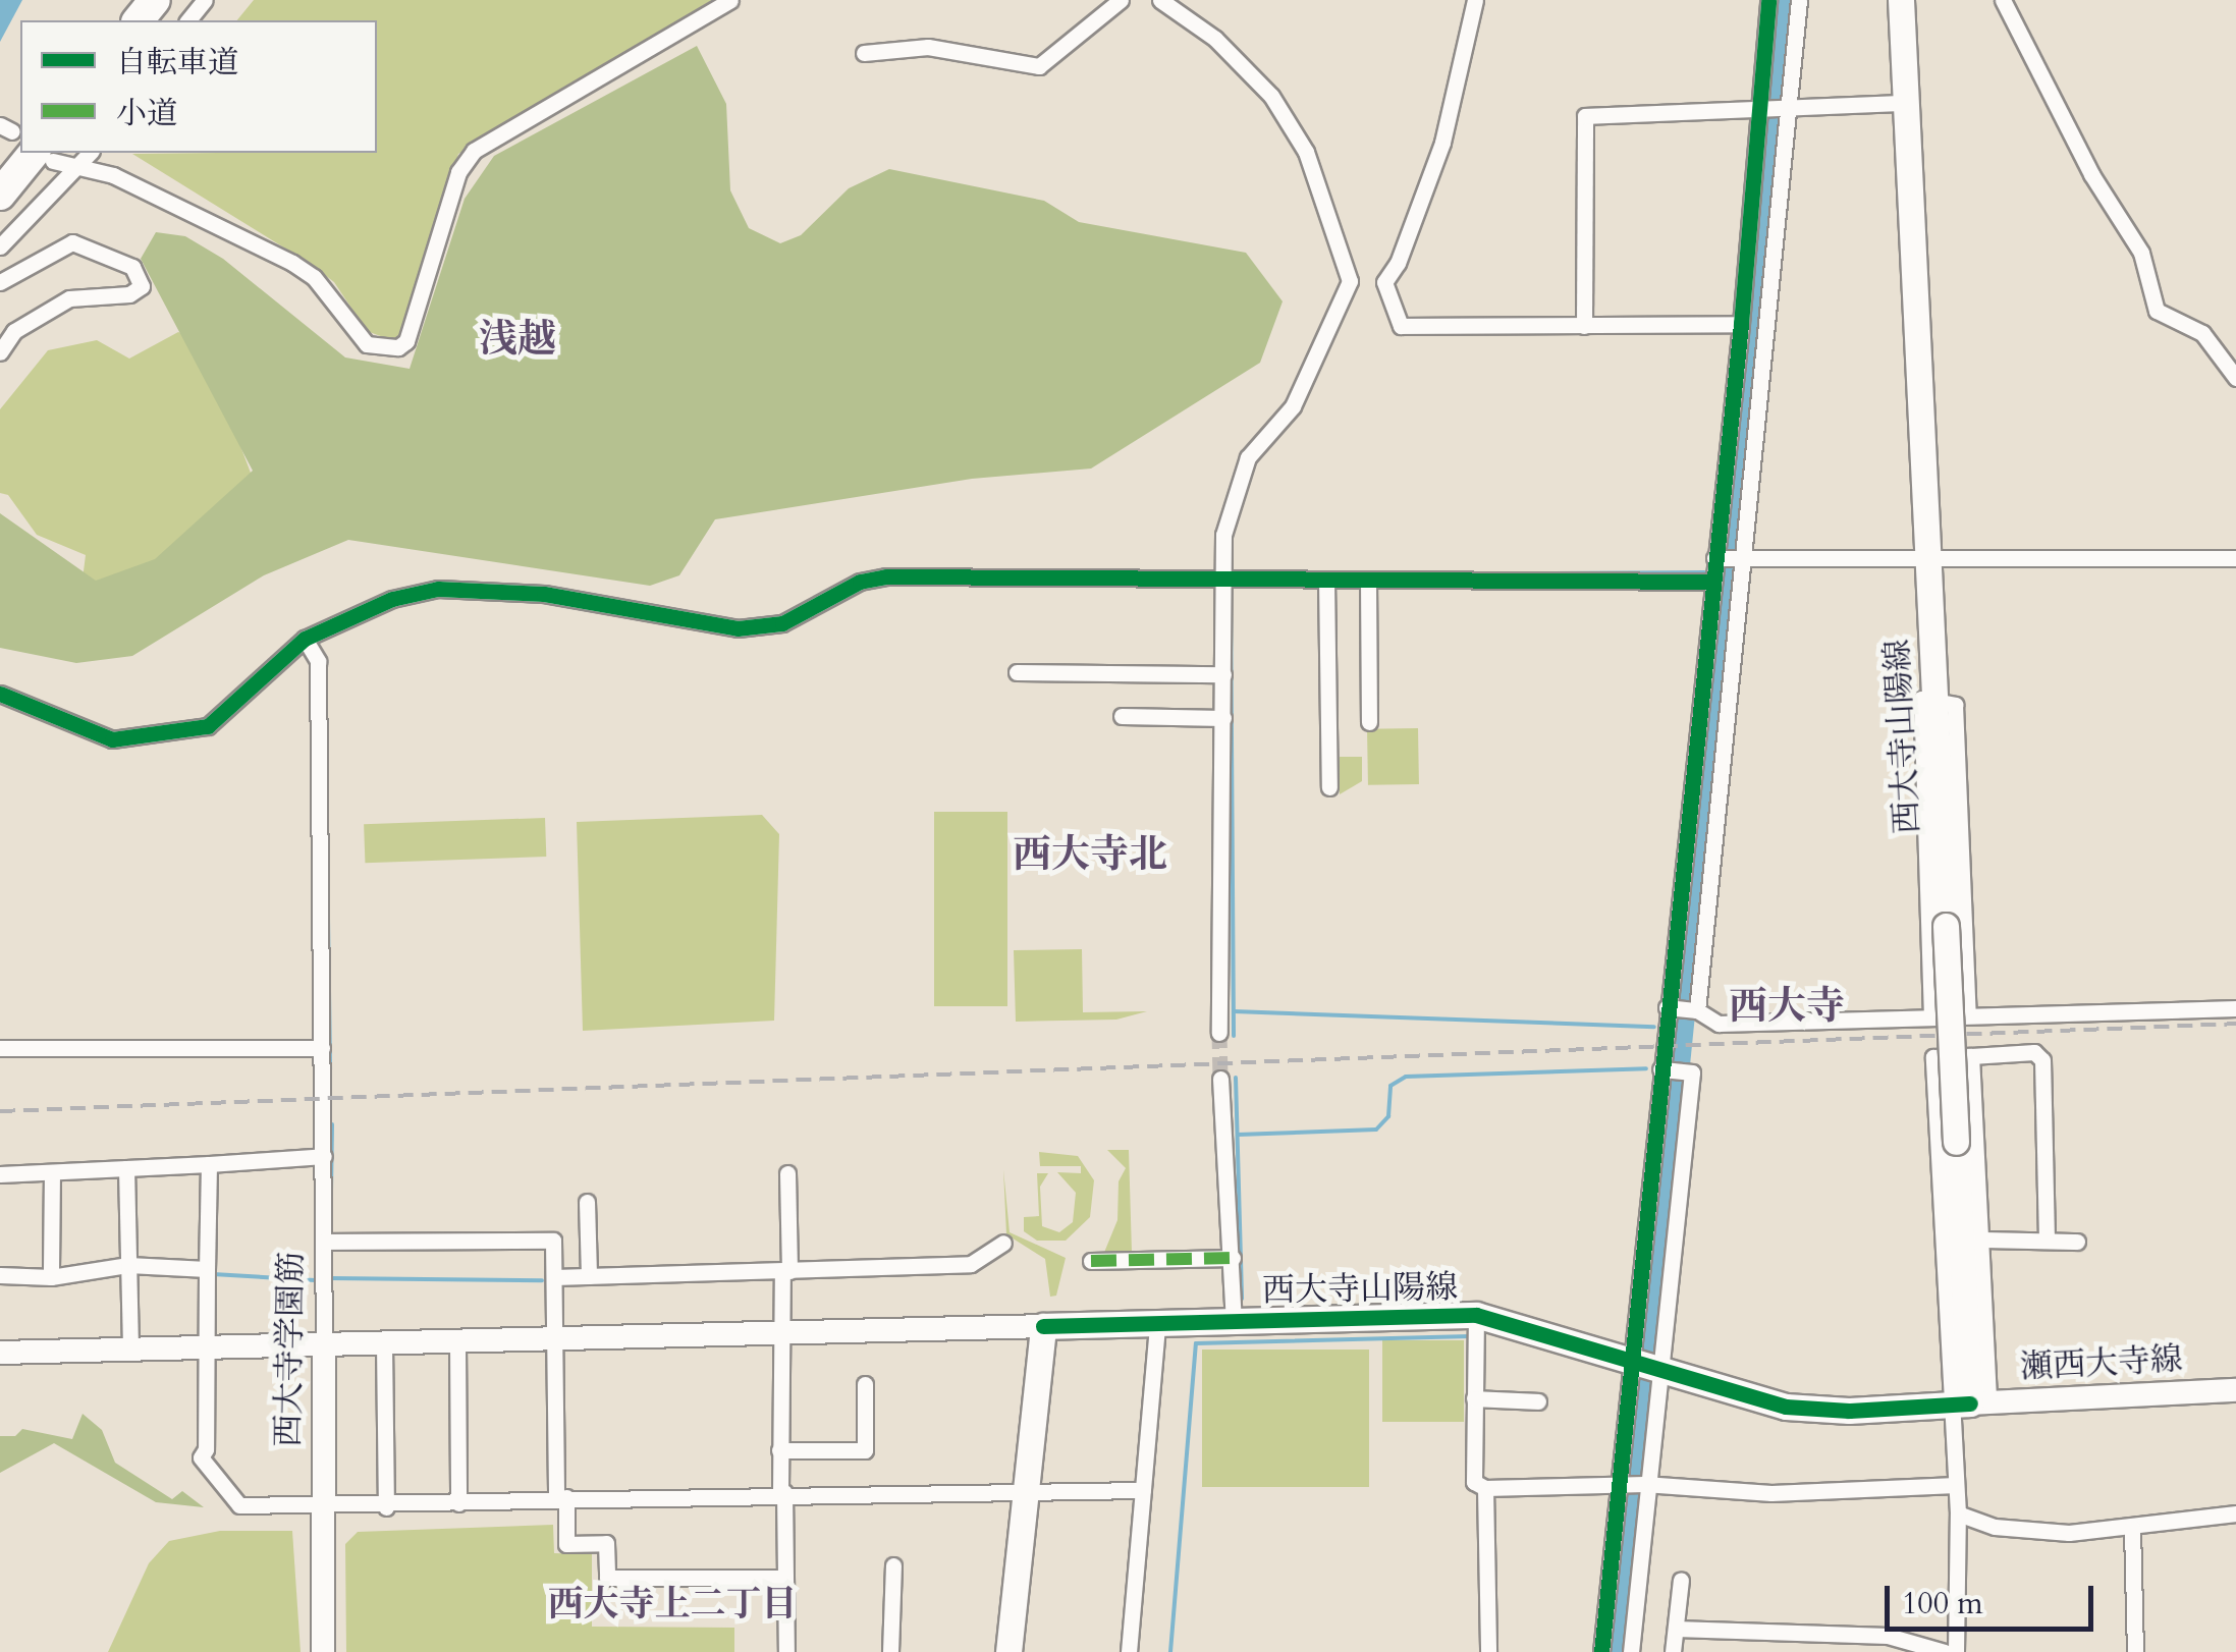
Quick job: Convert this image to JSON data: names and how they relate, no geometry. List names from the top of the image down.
{
  "streets": {
    "main road": ["西大寺山陽線"],
    "street": ["西大寺学園筋", "瀬西大寺線"]
  },
  "crossings": [
    ["西大寺山陽線", "瀬西大寺線"]
  ],
  "districts": [
    "浅越",
    "西大寺北",
    "西大寺",
    "西大寺上二丁目"
  ],
  "legend": ["自転車道", "小道"],
  "scale_bar": "100 m"
}
